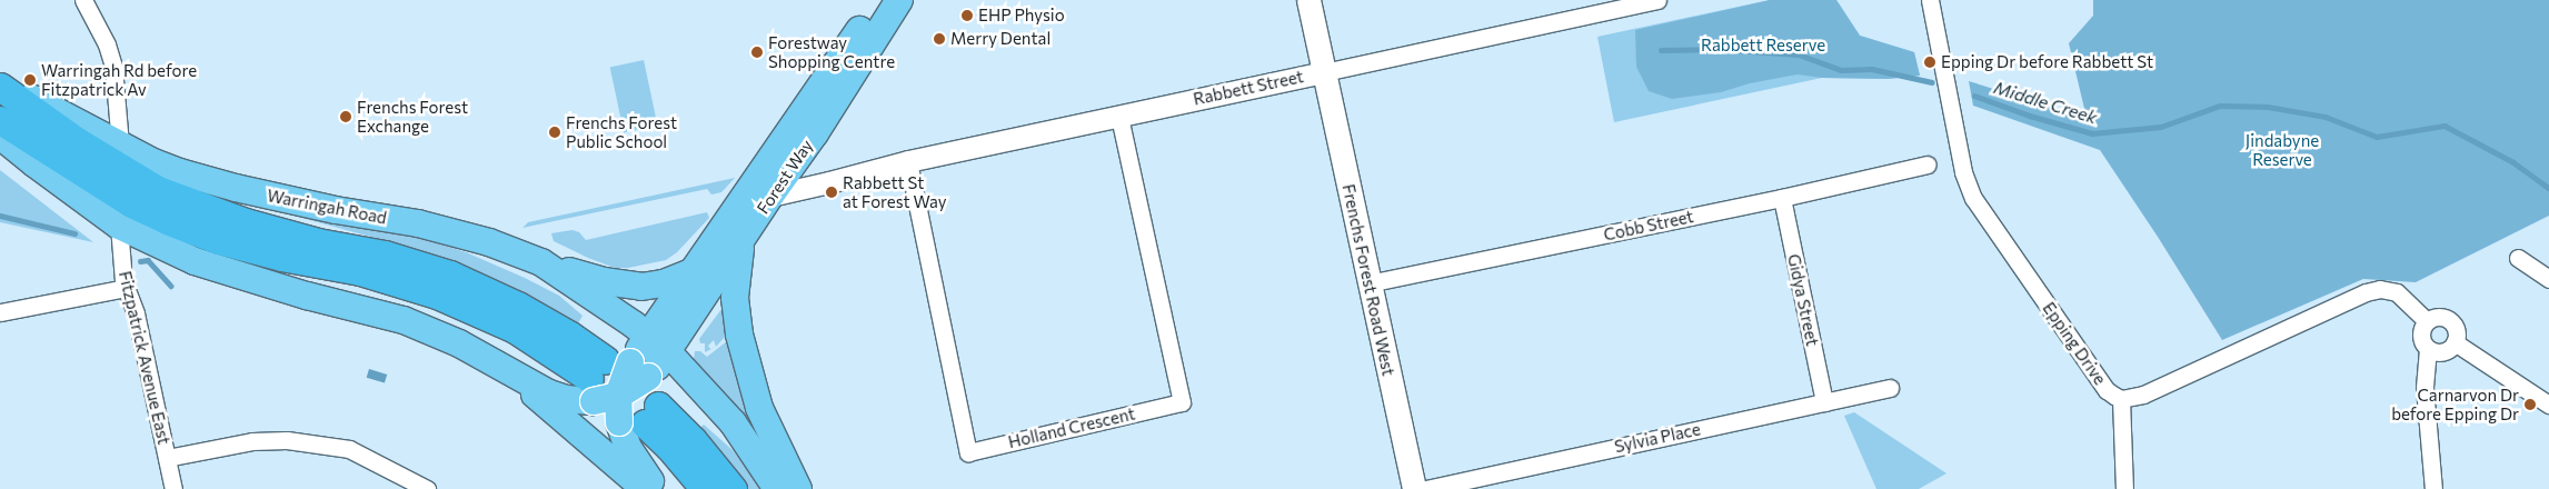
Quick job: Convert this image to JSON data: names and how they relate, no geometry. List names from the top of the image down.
{
  "streets": {
    "highway": ["Warringah Road"],
    "main road": ["Forest Way", "Frenchs Forest Road West"],
    "street": [
      "Rabbett Street",
      "Cobb Street",
      "Gidya Street",
      "Epping Drive",
      "Fitzpatrick Avenue East",
      "Holland Crescent",
      "Sylvia Place"
    ]
  },
  "crossings": [
    ["Rabbett Street", "Forest Way"],
    ["Rabbett Street", "Frenchs Forest Road West"],
    ["Rabbett Street", "Holland Crescent"],
    ["Forest Way", "Warringah Road"],
    ["Cobb Street", "Frenchs Forest Road West"],
    ["Cobb Street", "Gidya Street"],
    ["Gidya Street", "Sylvia Place"]
  ],
  "water": ["Middle Creek"],
  "parks": ["Rabbett Reserve", "Jindabyne Reserve"],
  "places": [
    "EHP Physio",
    "Merry Dental",
    "Forestway Shopping Centre",
    "Epping Dr before Rabbett St",
    "Warringah Rd before Fitzpatrick Av",
    "Frenchs Forest Exchange",
    "Frenchs Forest Public School",
    "Rabbett St at Forest Way",
    "Carnarvon Dr before Epping Dr"
  ]
}
